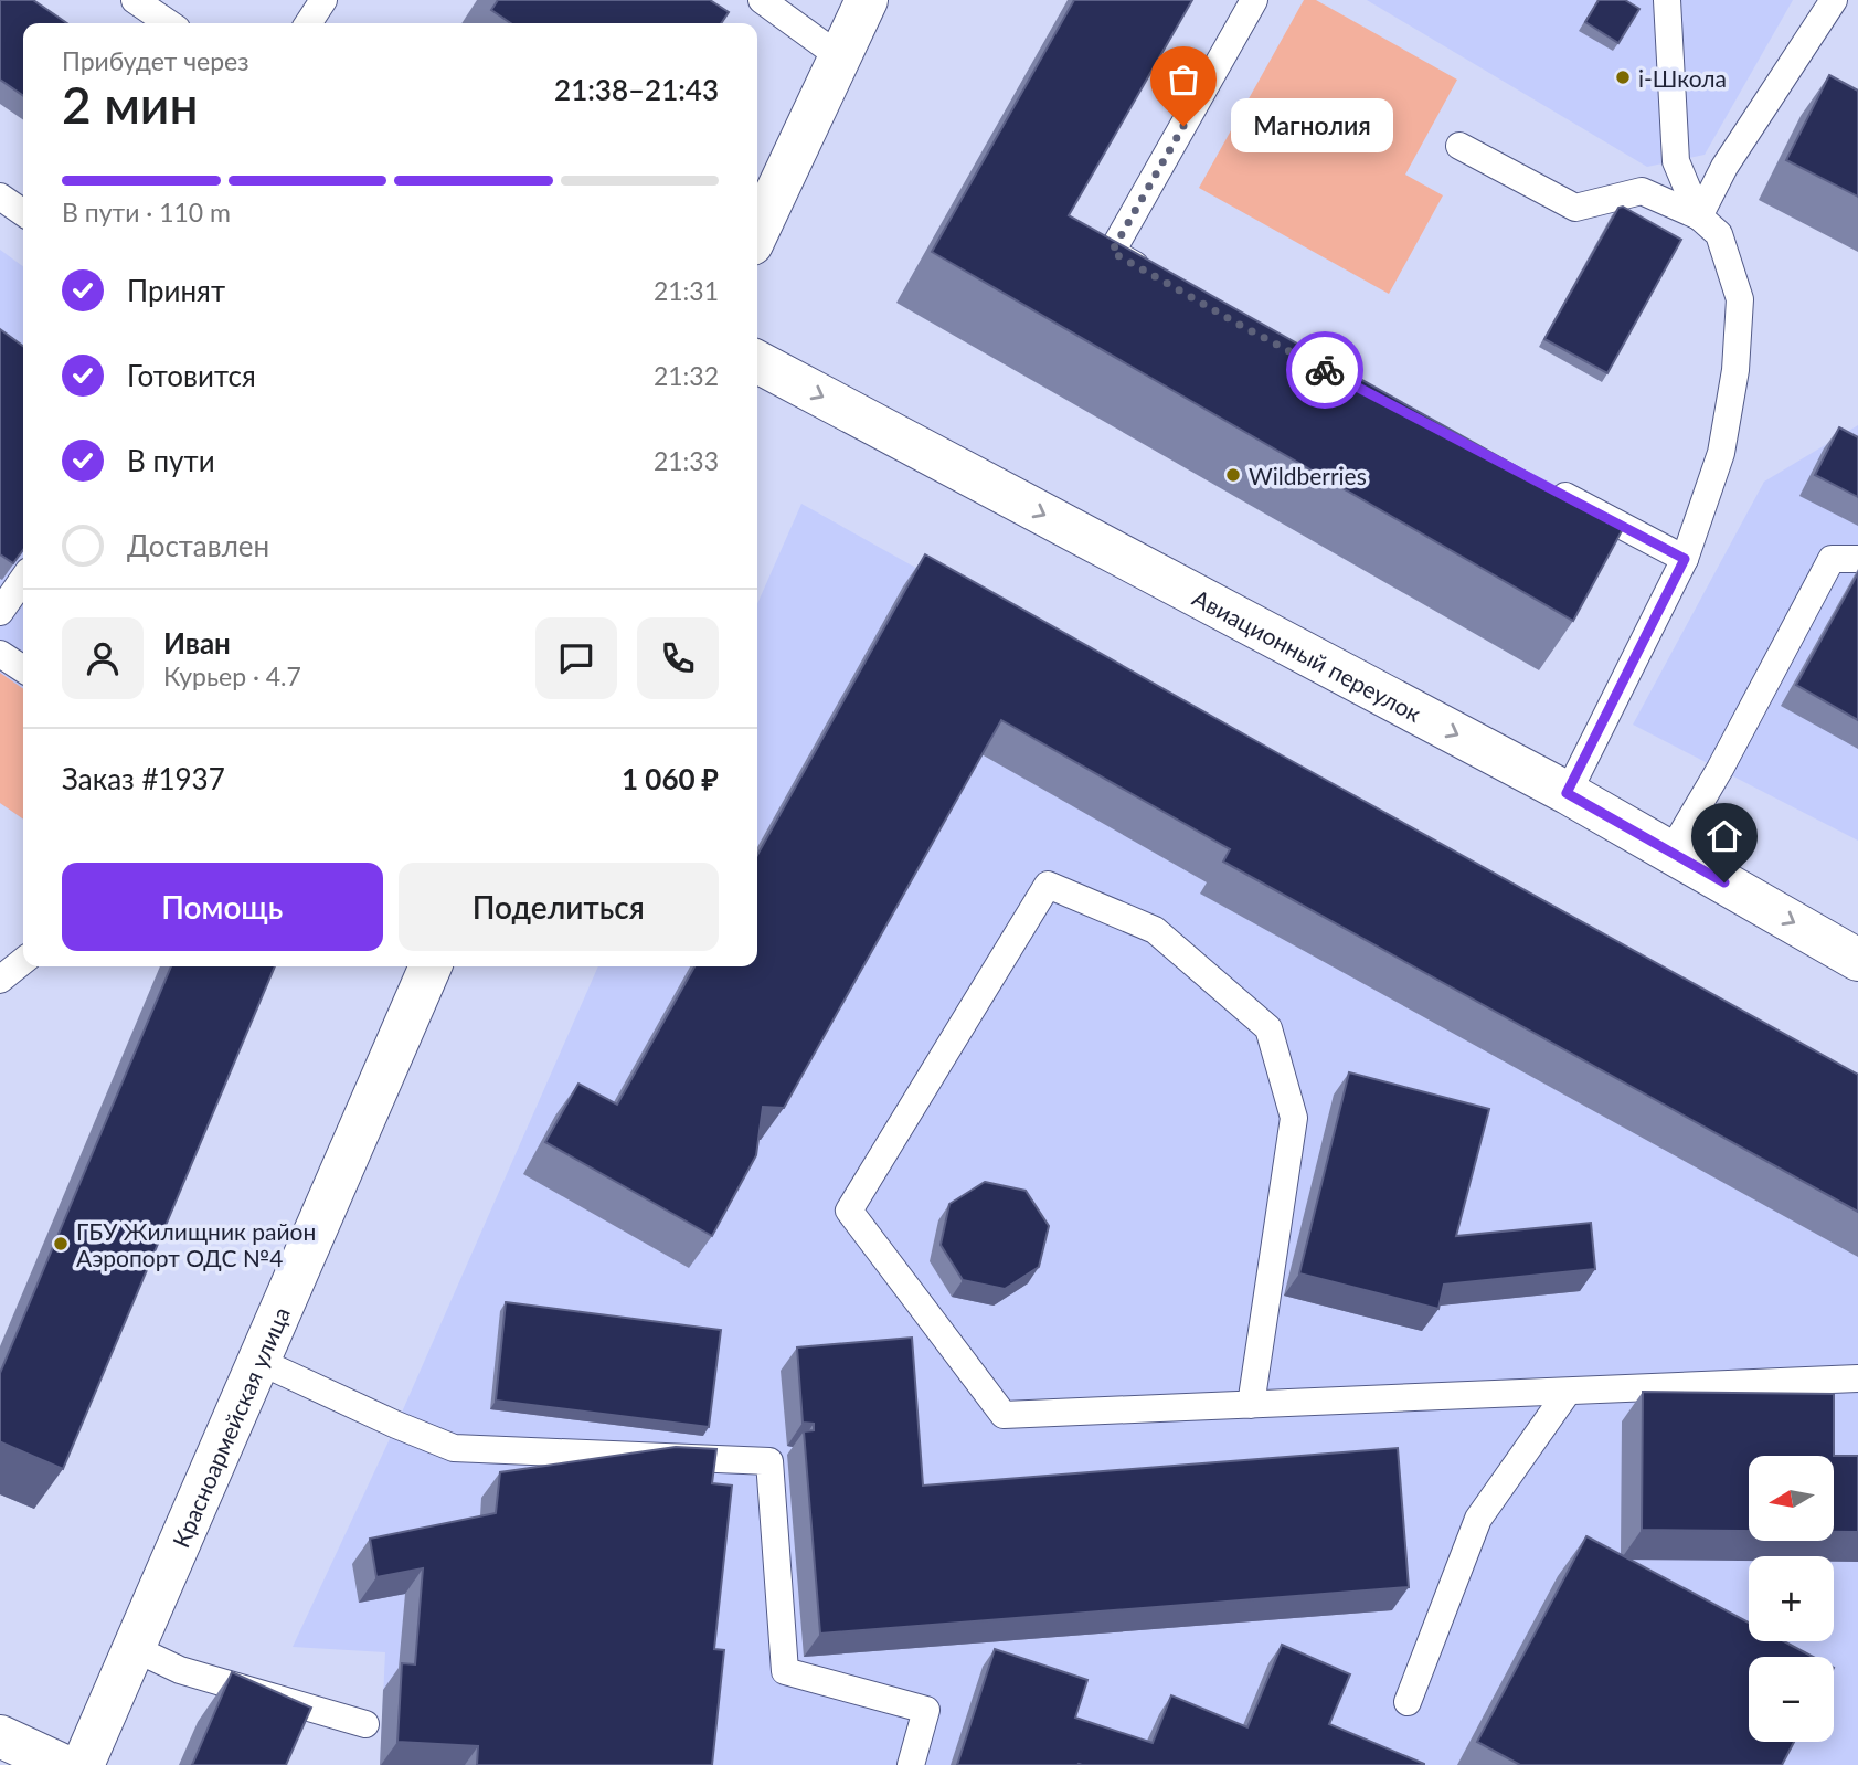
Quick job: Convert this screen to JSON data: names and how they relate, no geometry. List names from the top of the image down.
{
  "streets": {
    "street": ["Авиационный переулок", "Красноармейская улица"]
  },
  "one_way": ["Авиационный переулок"],
  "places": [
    "i-Школа",
    "Магнолия",
    "Wildberries",
    "ГБУ Жилищник район Аэропорт ОДС №4"
  ],
  "north": "left",
  "page": {
    "heading": ["2 мин", "Прибудет через", "21:38–21:43"],
    "panel": [
      "Иван",
      "Курьер · 4.7",
      "Заказ #1937",
      "1 060 ₽"
    ],
    "bubble": "Магнолия",
    "bar": "В пути · 110 m",
    "list": [
      ["Принят", "21:31"],
      ["Готовится", "21:32"],
      ["В пути", "21:33"],
      "Доставлен"
    ],
    "buttons": ["Помощь", "Поделиться"],
    "map_buttons": ["+", "−"]
  }
}
